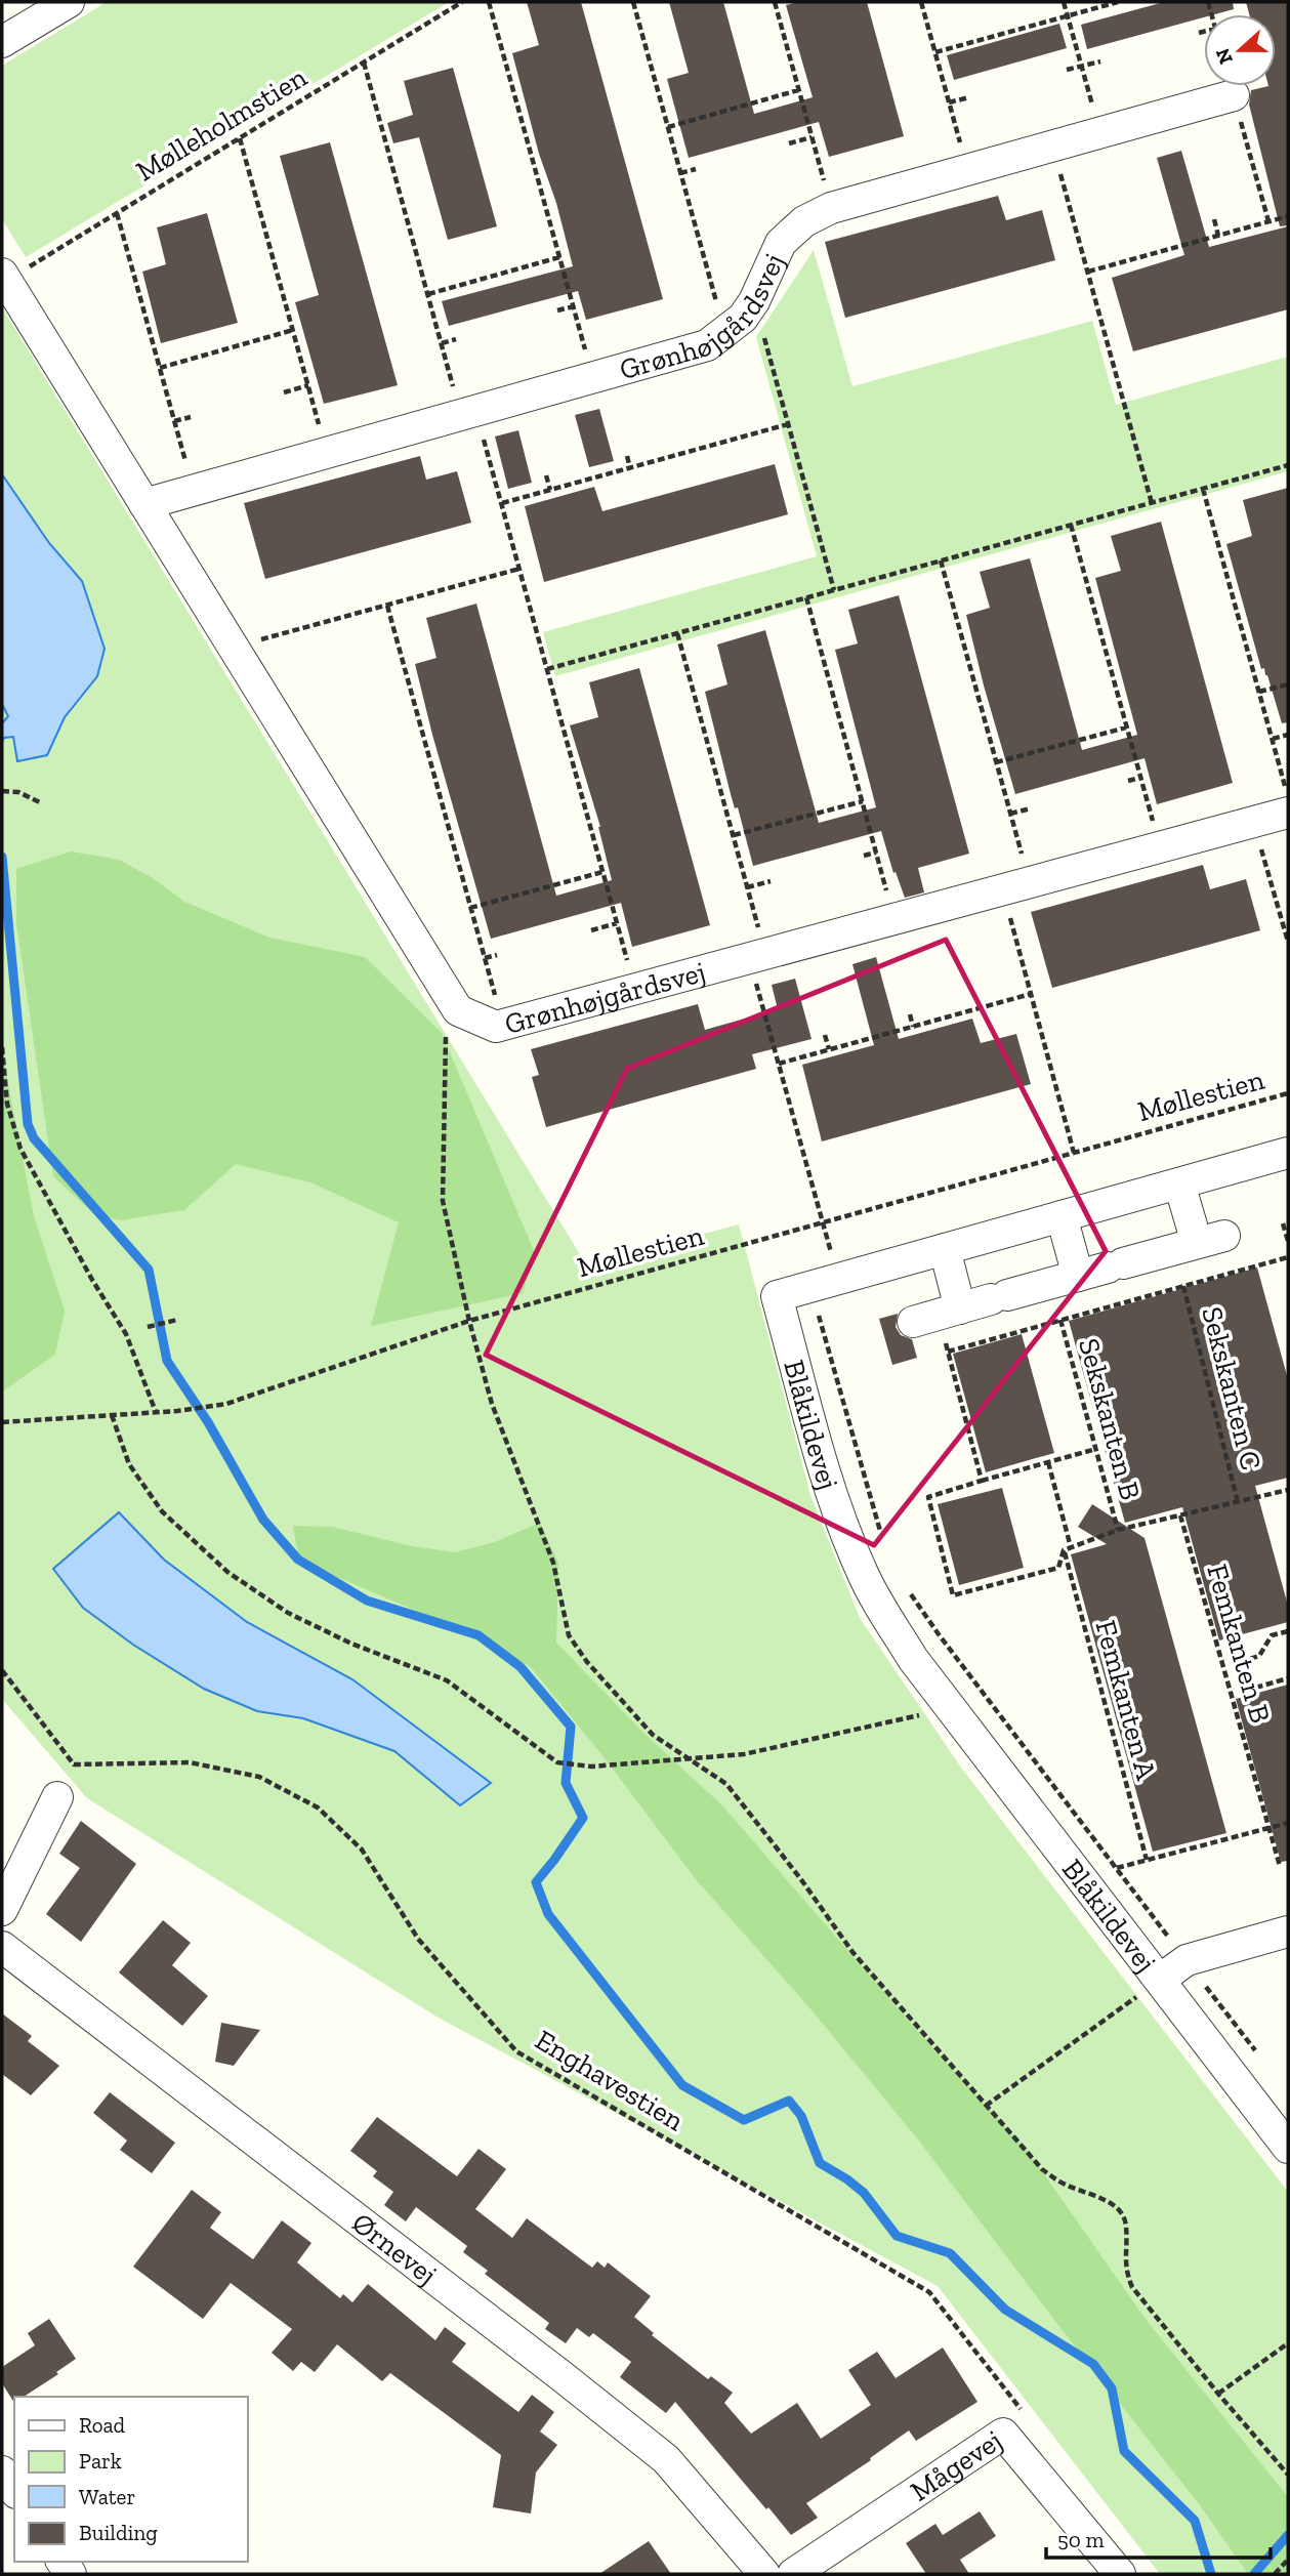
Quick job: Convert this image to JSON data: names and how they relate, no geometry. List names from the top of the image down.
{
  "streets": {
    "street": [
      "Grønhøjgårdsvej",
      "Blåkildevej",
      "Ørnevej",
      "Mågevej"
    ],
    "path": [
      "Mølleholmstien",
      "Møllestien",
      "Sekskanten C",
      "Sekskanten B",
      "Femkanten B",
      "Femkanten A",
      "Enghavestien"
    ]
  },
  "legend": [
    "Road",
    "Park",
    "Water",
    "Building"
  ],
  "scale_bar": "50 m",
  "north": "left"
}
